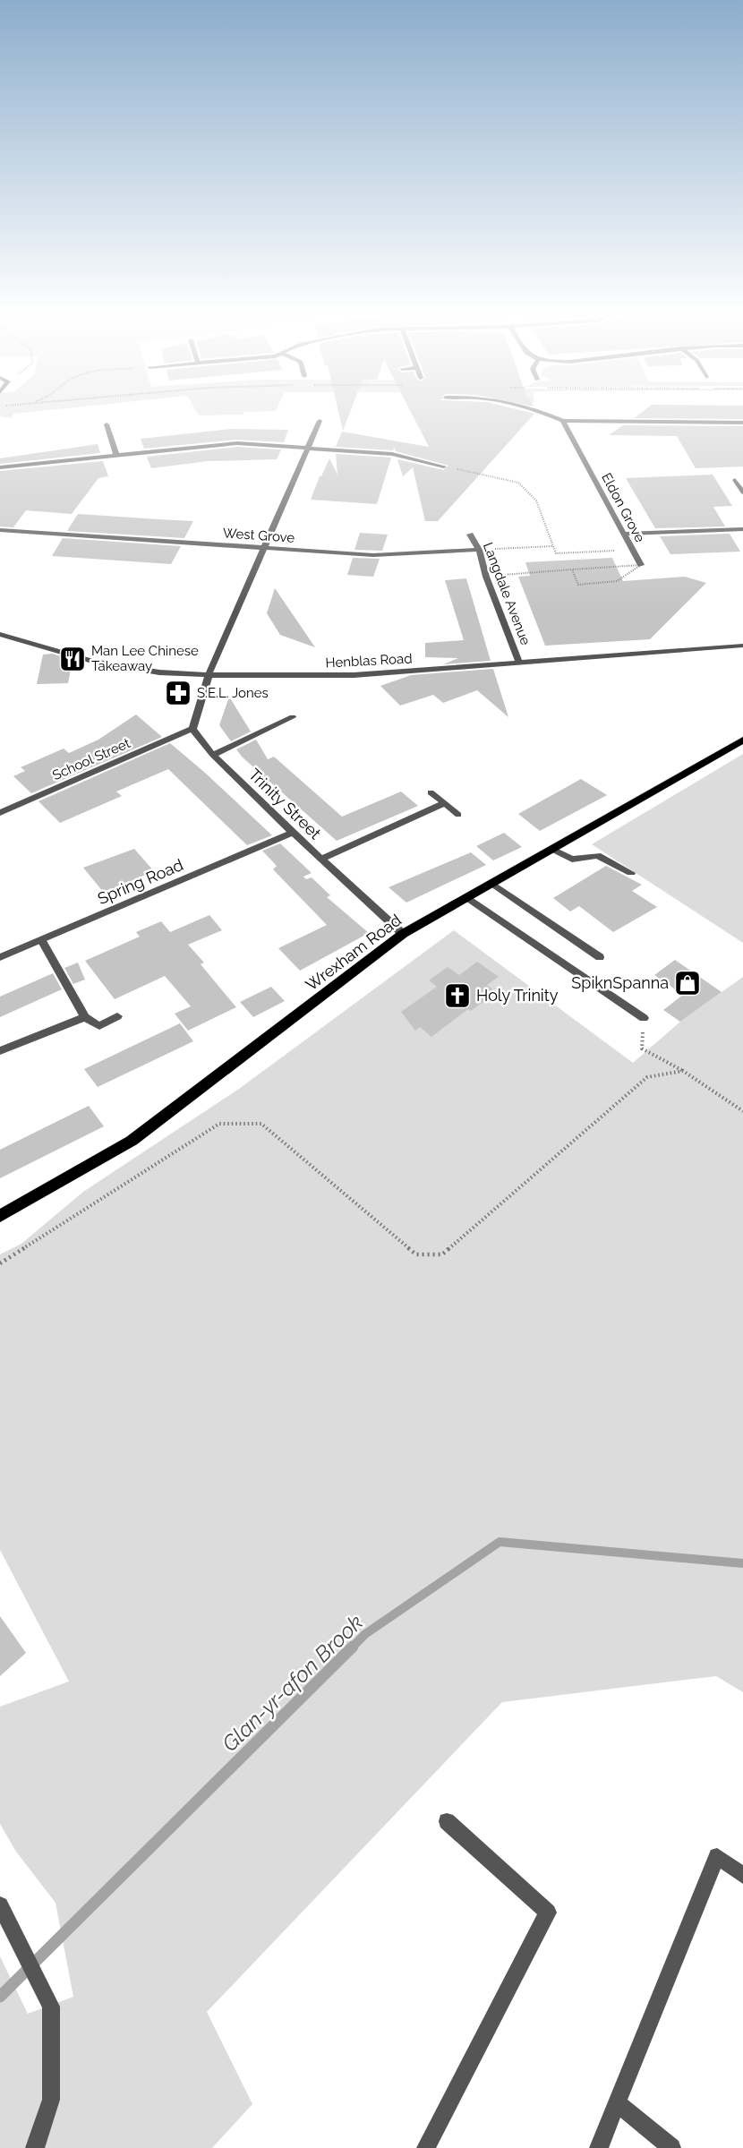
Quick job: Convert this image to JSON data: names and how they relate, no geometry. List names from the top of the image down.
{
  "streets": {
    "main road": ["Wrexham Road"],
    "street": [
      "Eldon Grove",
      "West Grove",
      "Langdale Avenue",
      "Henblas Road",
      "School Street",
      "Trinity Street",
      "Spring Road"
    ]
  },
  "crossings": [
    ["West Grove", "Langdale Avenue"],
    ["Langdale Avenue", "Henblas Road"],
    ["School Street", "Trinity Street"],
    ["Trinity Street", "Spring Road"],
    ["Trinity Street", "Wrexham Road"]
  ],
  "water": ["Glan-yr-afon Brook"],
  "places": {
    "restaurant": ["Man Lee Chinese Takeaway"],
    "pharmacy": ["S.E.L. Jones"],
    "shop": ["SpiknSpanna"],
    "church": ["Holy Trinity"]
  }
}
